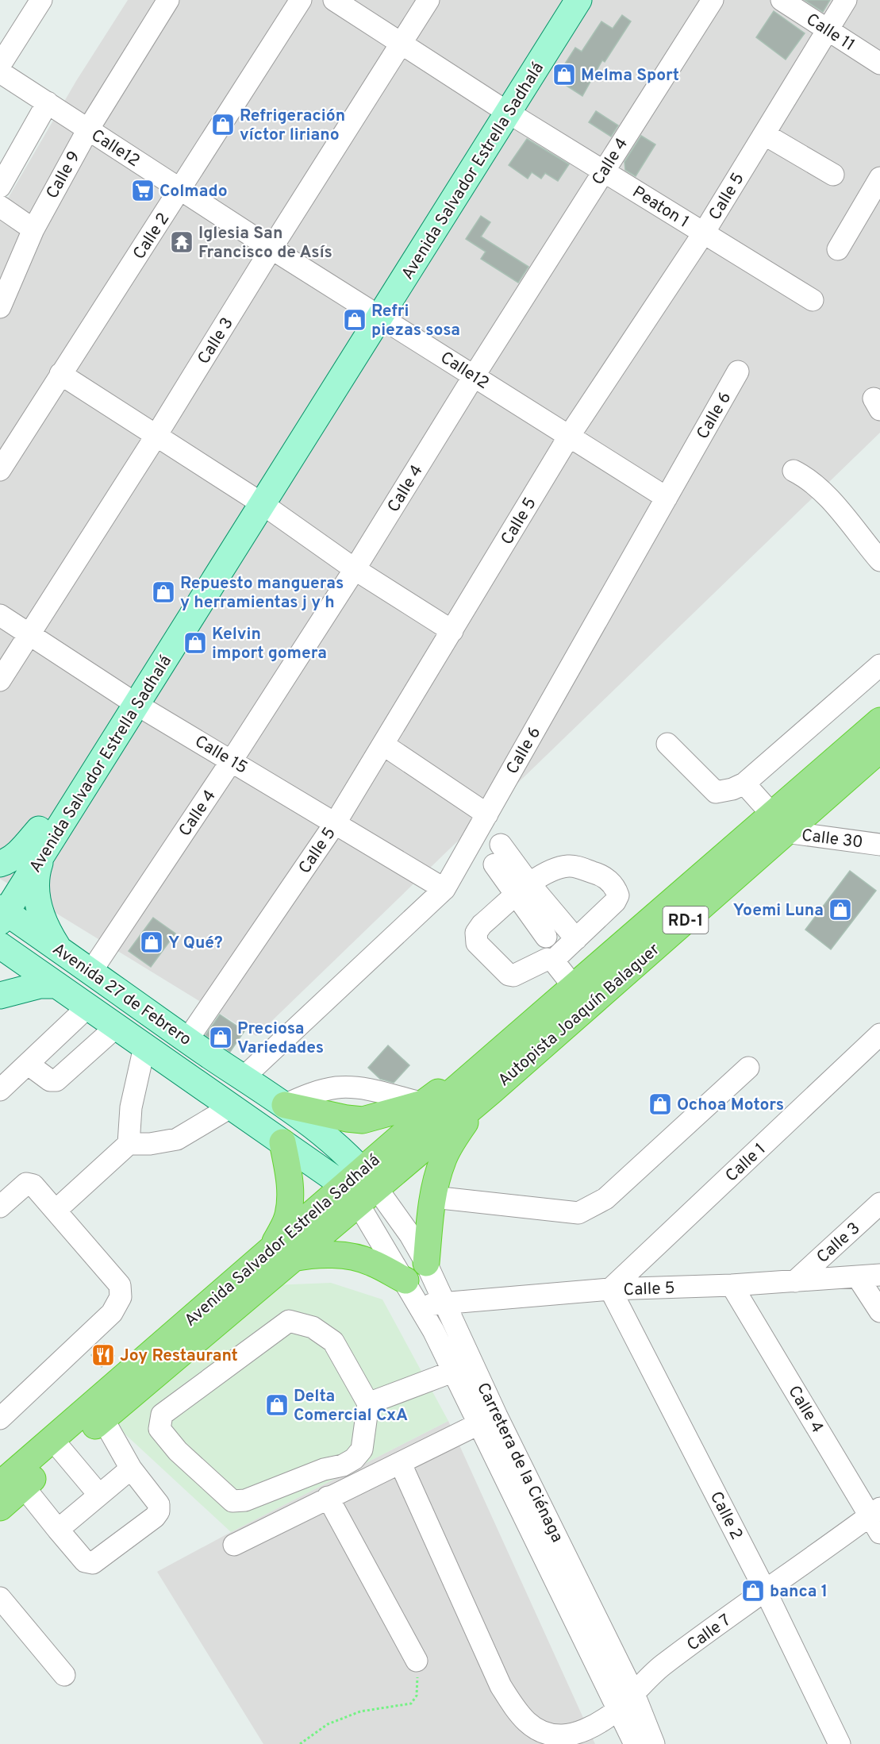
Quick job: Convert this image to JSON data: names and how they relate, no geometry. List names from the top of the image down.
{
  "streets": {
    "highway": ["Avenida Salvador Estrella Sadhalá", "RD-1", "Autopista Joaquín Balaguer"],
    "main road": ["Avenida 27 de Febrero"],
    "street": [
      "Calle 11",
      "Calle12",
      "Calle 4",
      "Calle 9",
      "Calle 5",
      "Peaton 1",
      "Calle 2",
      "Calle 3",
      "Calle 6",
      "Calle 15",
      "Calle 30",
      "Calle 1",
      "Carretera de la Ciénaga",
      "Calle 7"
    ]
  },
  "crossings": [
    ["Calle 11", "Calle 5"],
    ["Calle12", "Calle 4"],
    ["Calle12", "Avenida Salvador Estrella Sadhalá"],
    ["Calle12", "Calle 9"],
    ["Calle12", "Calle 5"],
    ["Calle12", "Calle 2"],
    ["Calle12", "Calle 3"],
    ["Calle12", "Calle 6"],
    ["Calle 4", "Calle 5"],
    ["Calle 4", "Peaton 1"],
    ["Calle 4", "Calle 15"],
    ["Calle 4", "Avenida 27 de Febrero"],
    ["Calle 4", "Calle 7"],
    ["Avenida Salvador Estrella Sadhalá", "Peaton 1"],
    ["Avenida Salvador Estrella Sadhalá", "Calle 15"],
    ["Avenida Salvador Estrella Sadhalá", "Avenida 27 de Febrero"],
    ["Avenida Salvador Estrella Sadhalá", "Autopista Joaquín Balaguer"],
    ["Avenida Salvador Estrella Sadhalá", "Carretera de la Ciénaga"],
    ["Calle 5", "Peaton 1"],
    ["Calle 5", "Calle 2"],
    ["Calle 5", "Calle 3"],
    ["Calle 5", "Calle 15"],
    ["Calle 5", "Avenida 27 de Febrero"],
    ["Calle 5", "Calle 1"],
    ["Calle 5", "Carretera de la Ciénaga"],
    ["Peaton 1", "Calle 3"],
    ["Calle 2", "Calle 1"],
    ["Calle 2", "Calle 7"],
    ["Calle 3", "Calle 15"],
    ["Calle 6", "Calle 15"],
    ["Calle 6", "Avenida 27 de Febrero"],
    ["Calle 30", "Autopista Joaquín Balaguer"],
    ["Avenida 27 de Febrero", "Carretera de la Ciénaga"],
    ["Carretera de la Ciénaga", "Calle 7"]
  ],
  "places": {
    "shop": [
      "Melma Sport",
      "Refrigeración víctor liriano",
      "Refri piezas sosa",
      "Repuesto mangueras y herramientas j y h",
      "Kelvin import gomera",
      "Yoemi Luna",
      "Y Qué?",
      "Preciosa Variedades",
      "Ochoa Motors",
      "Delta Comercial CxA",
      "banca 1"
    ],
    "supermarket": ["Colmado"],
    "temple": ["Iglesia San Francisco de Asís"],
    "restaurant": ["Joy Restaurant"]
  }
}
